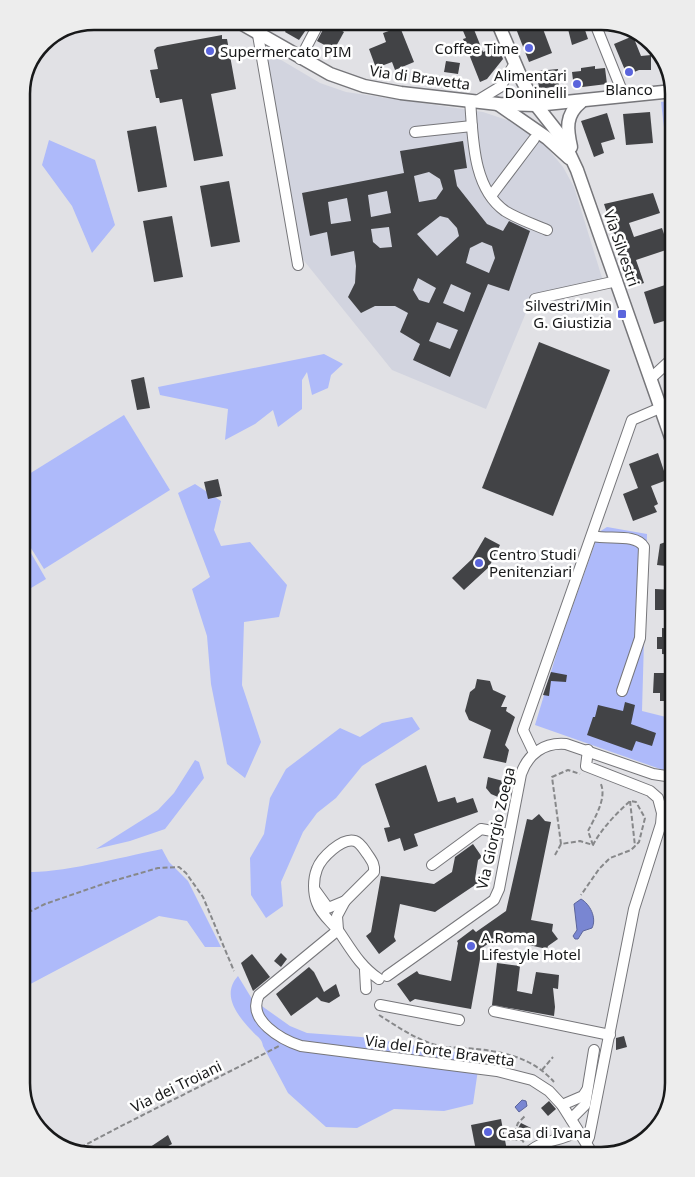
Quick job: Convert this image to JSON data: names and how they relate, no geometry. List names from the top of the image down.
{
  "streets": {
    "main road": ["Via di Bravetta", "Via Silvestri"],
    "street": ["Via Giorgio Zoega", "Via del Forte Bravetta"],
    "path": ["Via dei Troiani"]
  },
  "crossings": [
    ["Via di Bravetta", "Via Silvestri"],
    ["Via del Forte Bravetta", "Via dei Troiani"]
  ],
  "places": {
    "other": [
      "Coffee Time",
      "Supermercato PIM",
      "Blanco",
      "Alimentari Doninelli",
      "Centro Studi Penitenziari",
      "A.Roma Lifestyle Hotel",
      "Casa di Ivana"
    ],
    "transit": ["Silvestri/Min G. Giustizia"]
  }
}
